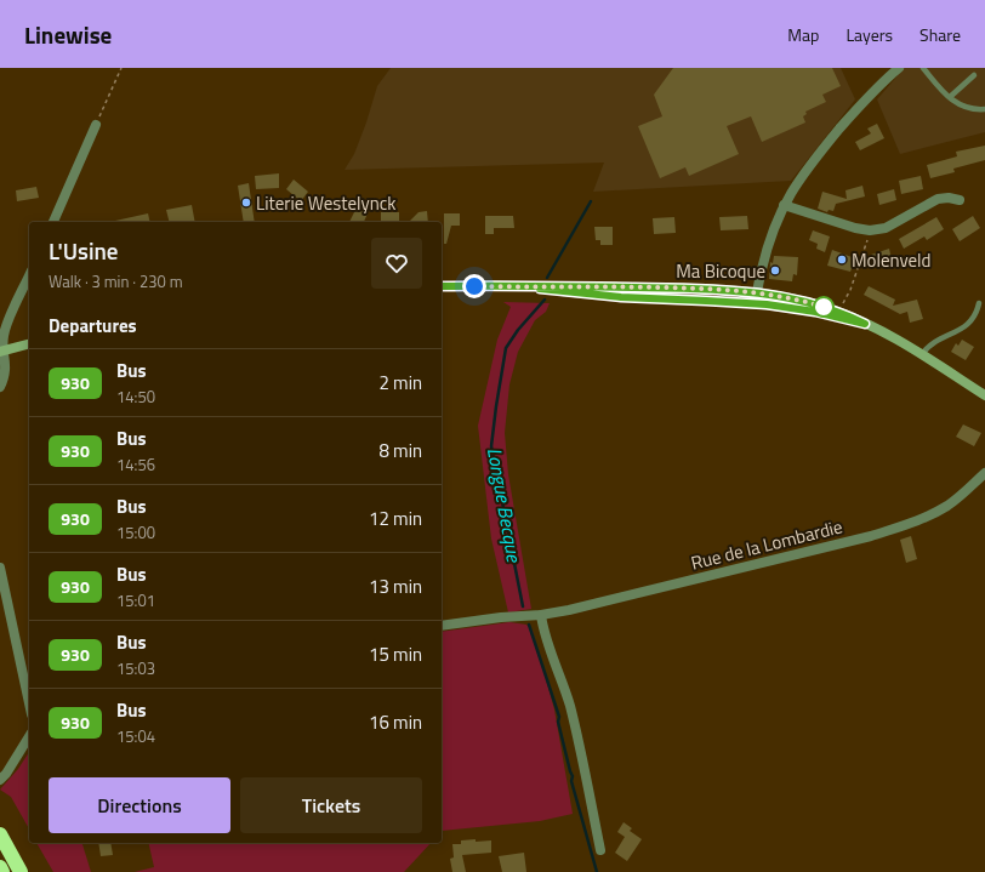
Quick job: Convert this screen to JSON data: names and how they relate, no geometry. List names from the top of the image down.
{
  "streets": {
    "street": ["Rue de la Lombardie"]
  },
  "water": ["Longue Becque"],
  "places": ["Literie Westelynck", "Molenveld", "Ma Bicoque"],
  "lines": ["bus line 930"],
  "page": {
    "header": "Linewise",
    "nav": ["Map", "Layers", "Share"],
    "heading": [
      ["L'Usine", "Walk · 3 min · 230 m"],
      "Departures"
    ],
    "list": [
      {
        "mark": "930",
        "name": "Bus",
        "note": "14:50",
        "value": "2 min"
      },
      {
        "mark": "930",
        "name": "Bus",
        "note": "14:56",
        "value": "8 min"
      },
      {
        "mark": "930",
        "name": "Bus",
        "note": "15:00",
        "value": "12 min"
      },
      {
        "mark": "930",
        "name": "Bus",
        "note": "15:01",
        "value": "13 min"
      },
      {
        "mark": "930",
        "name": "Bus",
        "note": "15:03",
        "value": "15 min"
      },
      {
        "mark": "930",
        "name": "Bus",
        "note": "15:04",
        "value": "16 min"
      }
    ],
    "buttons": ["Directions", "Tickets"]
  }
}
